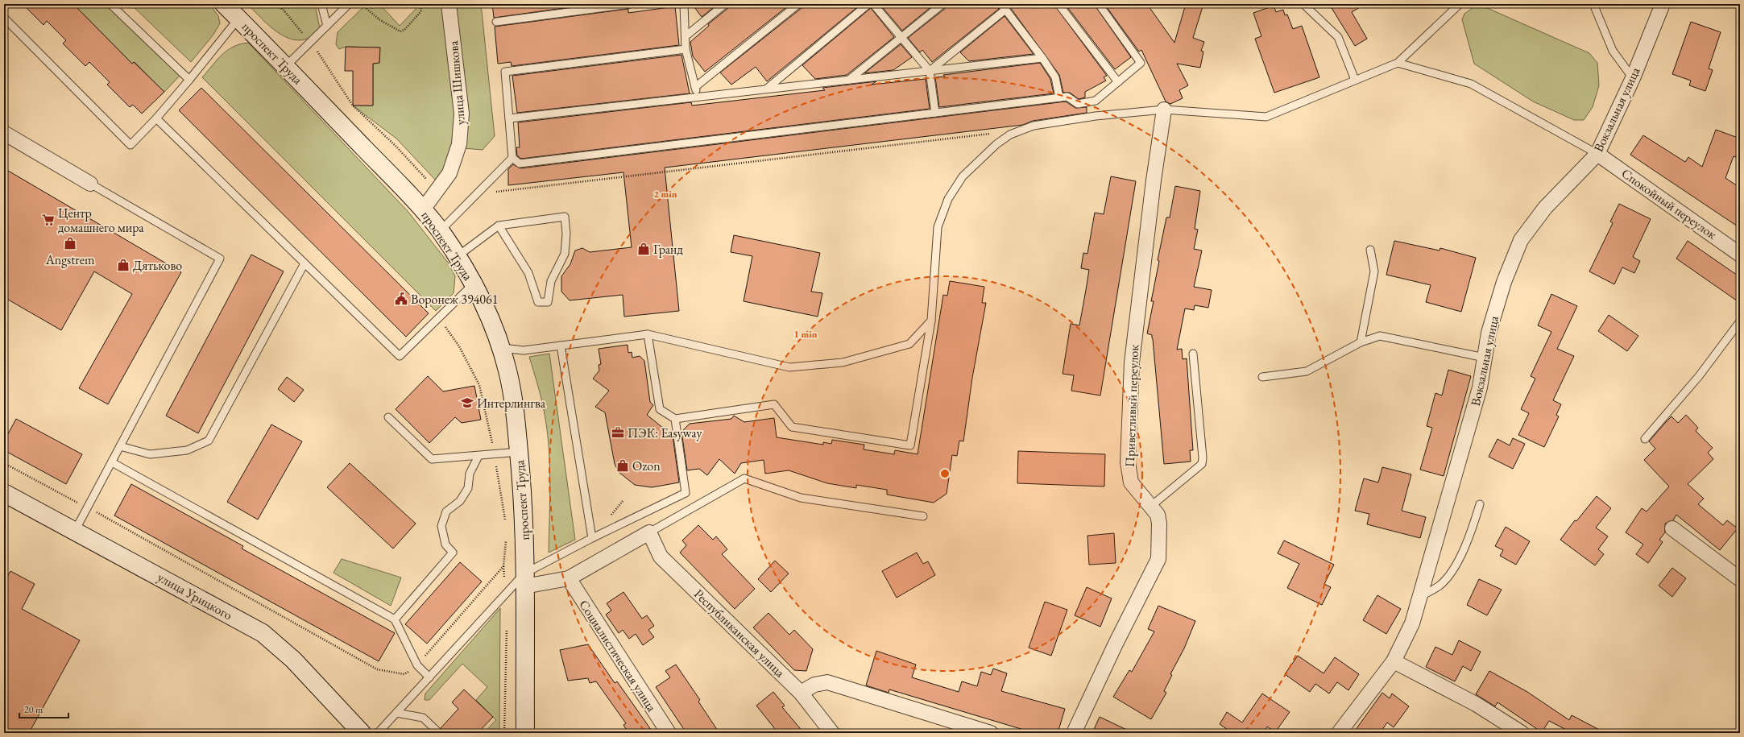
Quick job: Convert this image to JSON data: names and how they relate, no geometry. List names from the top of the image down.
{
  "streets": {
    "main road": ["проспект Труда", "улица Урицкого"],
    "street": [
      "улица Шишкова",
      "Вокзальная улица",
      "Спокойный переулок",
      "Приветливый переулок",
      "Республиканская улица",
      "Социалистическая улица"
    ]
  },
  "crossings": [
    ["проспект Труда", "улица Шишкова"],
    ["Вокзальная улица", "Спокойный переулок"]
  ],
  "places": {
    "supermarket": ["Центр домашнего мира"],
    "shop": [
      "Angstrem",
      "Гранд",
      "Дятьково",
      "Ozon"
    ],
    "public building": ["Воронеж 394061"],
    "school or university": ["Интерлингва"],
    "office": ["ПЭК: Easyway"]
  },
  "scale_bar": "20 m",
  "rings": ["2 min", "1 min"]
}
